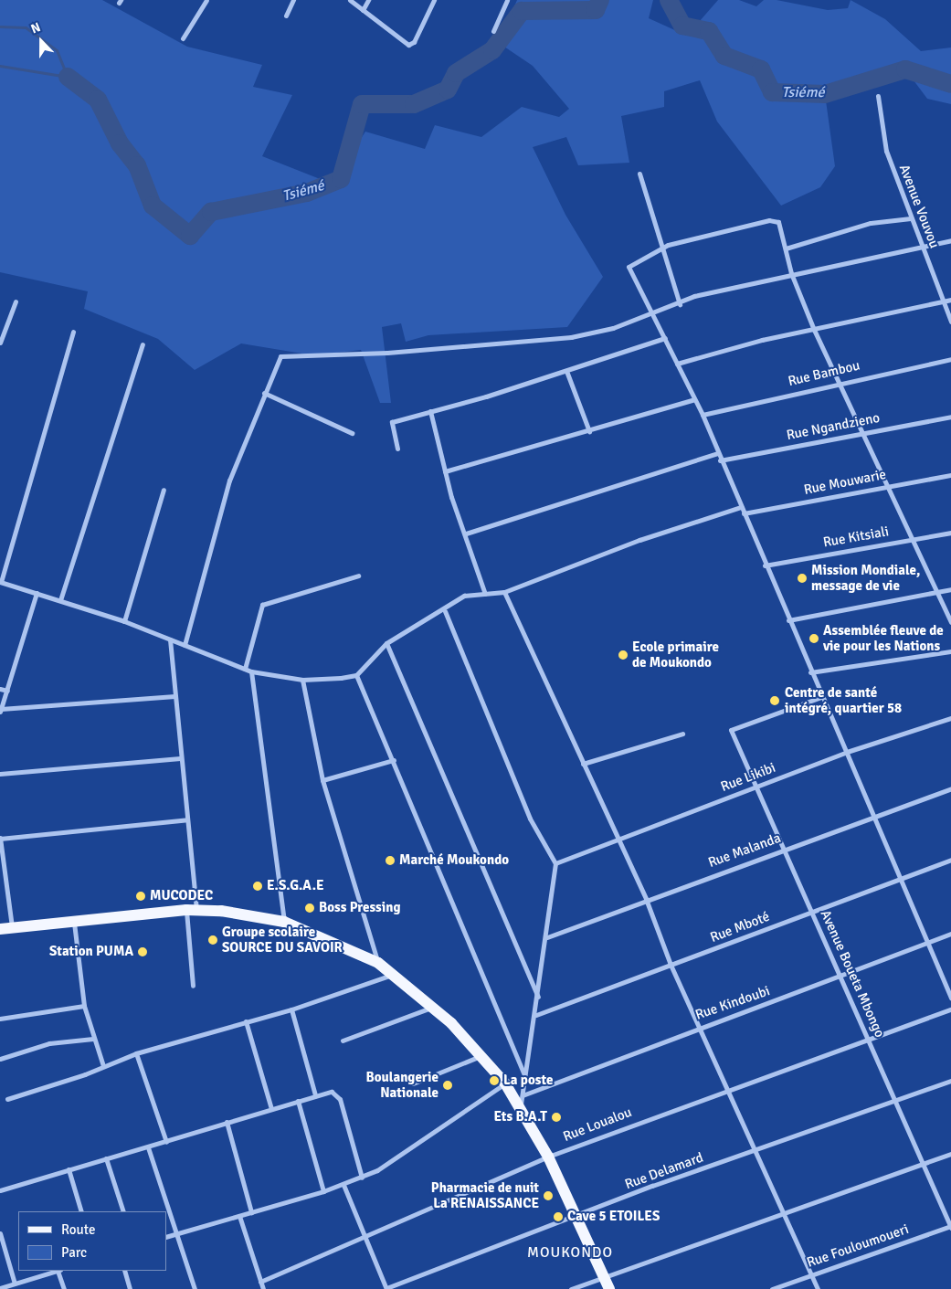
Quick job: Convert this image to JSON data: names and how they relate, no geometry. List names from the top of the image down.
{
  "streets": {
    "street": [
      "Avenue Vouvou",
      "Rue Bambou",
      "Rue Ngandzieno",
      "Rue Mouwarie",
      "Rue Kitsiali",
      "Rue Likibi",
      "Rue Malanda",
      "Rue Mboté",
      "Avenue Boueta Mbongo",
      "Rue Kindoubi",
      "Rue Loualou",
      "Rue Delamard",
      "Rue Fouloumoueri"
    ]
  },
  "crossings": [
    ["Rue Likibi", "Avenue Boueta Mbongo"],
    ["Rue Malanda", "Avenue Boueta Mbongo"],
    ["Rue Mboté", "Avenue Boueta Mbongo"],
    ["Avenue Boueta Mbongo", "Rue Kindoubi"],
    ["Avenue Boueta Mbongo", "Rue Loualou"],
    ["Avenue Boueta Mbongo", "Rue Delamard"],
    ["Avenue Boueta Mbongo", "Rue Fouloumoueri"]
  ],
  "districts": ["MOUKONDO"],
  "water": ["Tsiémé"],
  "places": [
    "Mission Mondiale, message de vie",
    "Assemblée fleuve de vie pour les Nations",
    "Ecole primaire de Moukondo",
    "Centre de santé intégré, quartier 58",
    "Marché Moukondo",
    "E.S.G.A.E",
    "MUCODEC",
    "Boss Pressing",
    "Groupe scolaire SOURCE DU SAVOIR",
    "Station PUMA",
    "La poste",
    "Boulangerie Nationale",
    "Ets B.A.T",
    "Pharmacie de nuit La RENAISSANCE",
    "Cave 5 ETOILES"
  ],
  "legend": ["Route", "Parc"],
  "north": "top"
}
